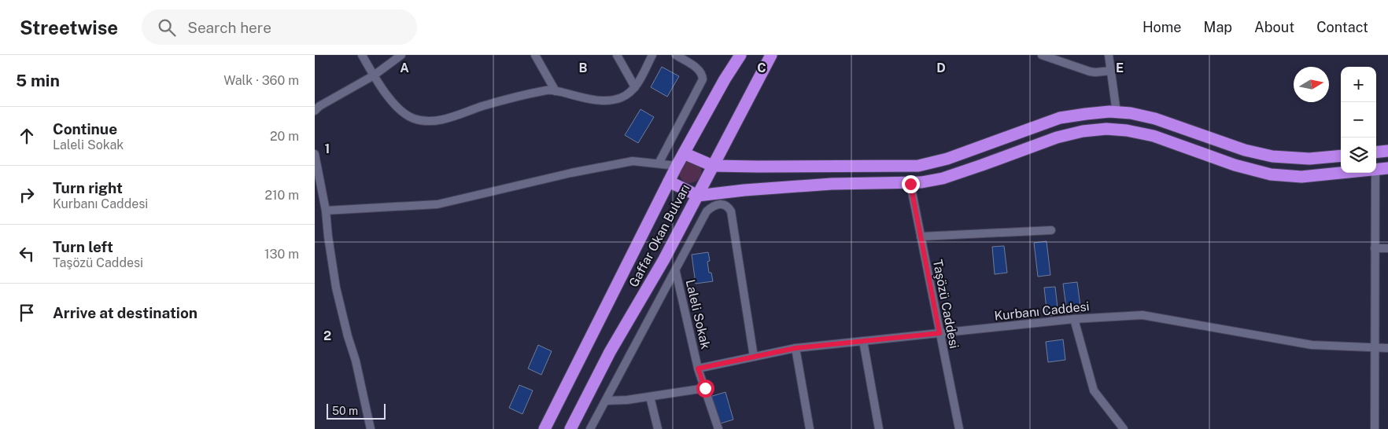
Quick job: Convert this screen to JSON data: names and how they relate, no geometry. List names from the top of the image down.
{
  "streets": {
    "highway": ["Gaffar Okan Bulvarı"],
    "street": ["Taşözü Caddesi", "Kurbanı Caddesi", "Laleli Sokak"]
  },
  "crossings": [
    ["Taşözü Caddesi", "Kurbanı Caddesi"],
    ["Kurbanı Caddesi", "Laleli Sokak"]
  ],
  "scale_bar": "50 m",
  "north": "right",
  "page": {
    "header": "Streetwise",
    "search": "Search here",
    "nav": [
      "Home",
      "Map",
      "About",
      "Contact"
    ],
    "heading": ["5 min", "Walk · 360 m"],
    "map_buttons": ["+", "−"],
    "list": [
      ["Continue", "Laleli Sokak", "20 m"],
      ["Turn right", "Kurbanı Caddesi", "210 m"],
      ["Turn left", "Taşözü Caddesi", "130 m"],
      "Arrive at destination"
    ],
    "scale": "50 m"
  },
  "grid": {
    "columns": [
      "A",
      "B",
      "C",
      "D",
      "E"
    ],
    "rows": ["1", "2"]
  }
}
